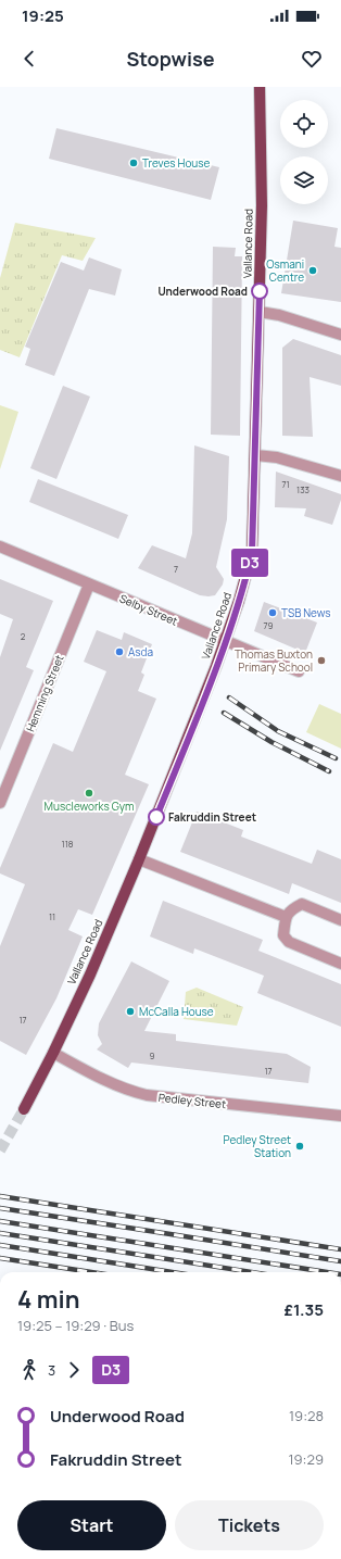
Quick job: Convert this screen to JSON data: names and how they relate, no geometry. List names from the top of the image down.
{
  "streets": {
    "main road": ["Vallance Road"],
    "street": ["Selby Street", "Hemming Street", "Pedley Street"]
  },
  "crossings": [
    ["Vallance Road", "Selby Street"],
    ["Vallance Road", "Pedley Street"],
    ["Selby Street", "Hemming Street"]
  ],
  "places": [
    "Treves House",
    "Osmani Centre",
    "Underwood Road",
    "TSB News",
    "Asda",
    "Thomas Buxton Primary School",
    "Muscleworks Gym",
    "Fakruddin Street",
    "McCalla House",
    "Pedley Street Station"
  ],
  "lines": ["bus line D3"],
  "house_numbers": [
    "71",
    "133",
    "7",
    "79",
    "2",
    "118",
    "11",
    "17",
    "9",
    "17"
  ],
  "page": {
    "status": "19:25",
    "header": "Stopwise",
    "on_map": "D3",
    "heading": ["4 min", "19:25 – 19:29 · Bus", "£1.35"],
    "legs": ["3", "D3"],
    "list": [
      {
        "name": "Underwood Road",
        "value": "19:28"
      },
      {
        "name": "Fakruddin Street",
        "value": "19:29"
      }
    ],
    "buttons": ["Start", "Tickets"]
  }
}
